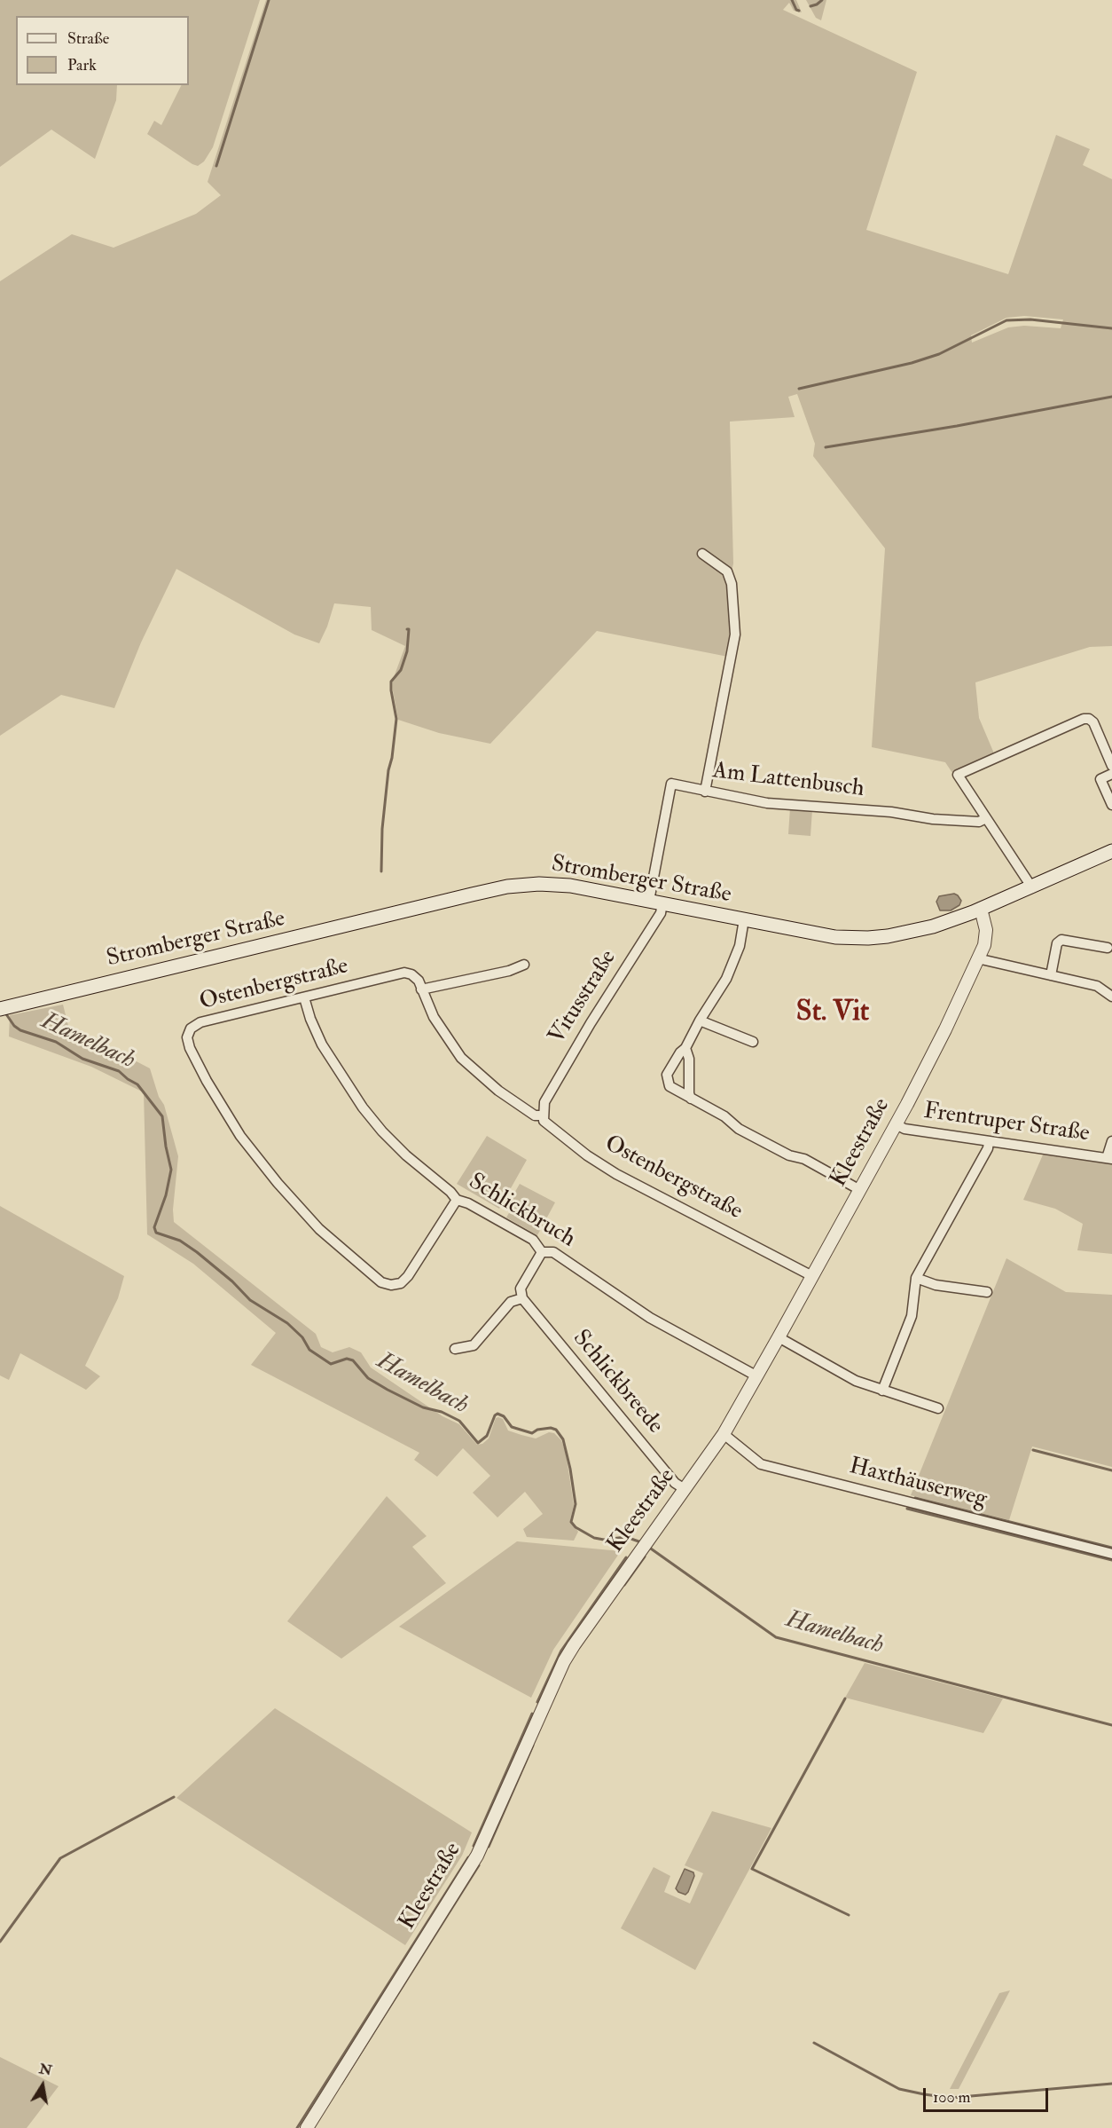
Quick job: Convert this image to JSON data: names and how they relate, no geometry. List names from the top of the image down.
{
  "streets": {
    "main road": ["Stromberger Straße"],
    "street": [
      "Am Lattenbusch",
      "Ostenbergstraße",
      "Vitusstraße",
      "Frentruper Straße",
      "Kleestraße",
      "Schlickbruch",
      "Schlickbreede",
      "Haxthäuserweg"
    ]
  },
  "crossings": [
    ["Am Lattenbusch", "Stromberger Straße"],
    ["Am Lattenbusch", "Vitusstraße"],
    ["Stromberger Straße", "Vitusstraße"],
    ["Stromberger Straße", "Kleestraße"],
    ["Ostenbergstraße", "Vitusstraße"],
    ["Ostenbergstraße", "Kleestraße"],
    ["Ostenbergstraße", "Schlickbruch"],
    ["Frentruper Straße", "Kleestraße"],
    ["Kleestraße", "Schlickbruch"],
    ["Kleestraße", "Schlickbreede"],
    ["Kleestraße", "Haxthäuserweg"]
  ],
  "districts": ["St. Vit"],
  "water": ["Hamelbach"],
  "legend": ["Straße", "Park"],
  "scale_bar": "100 m",
  "north": "top"
}
